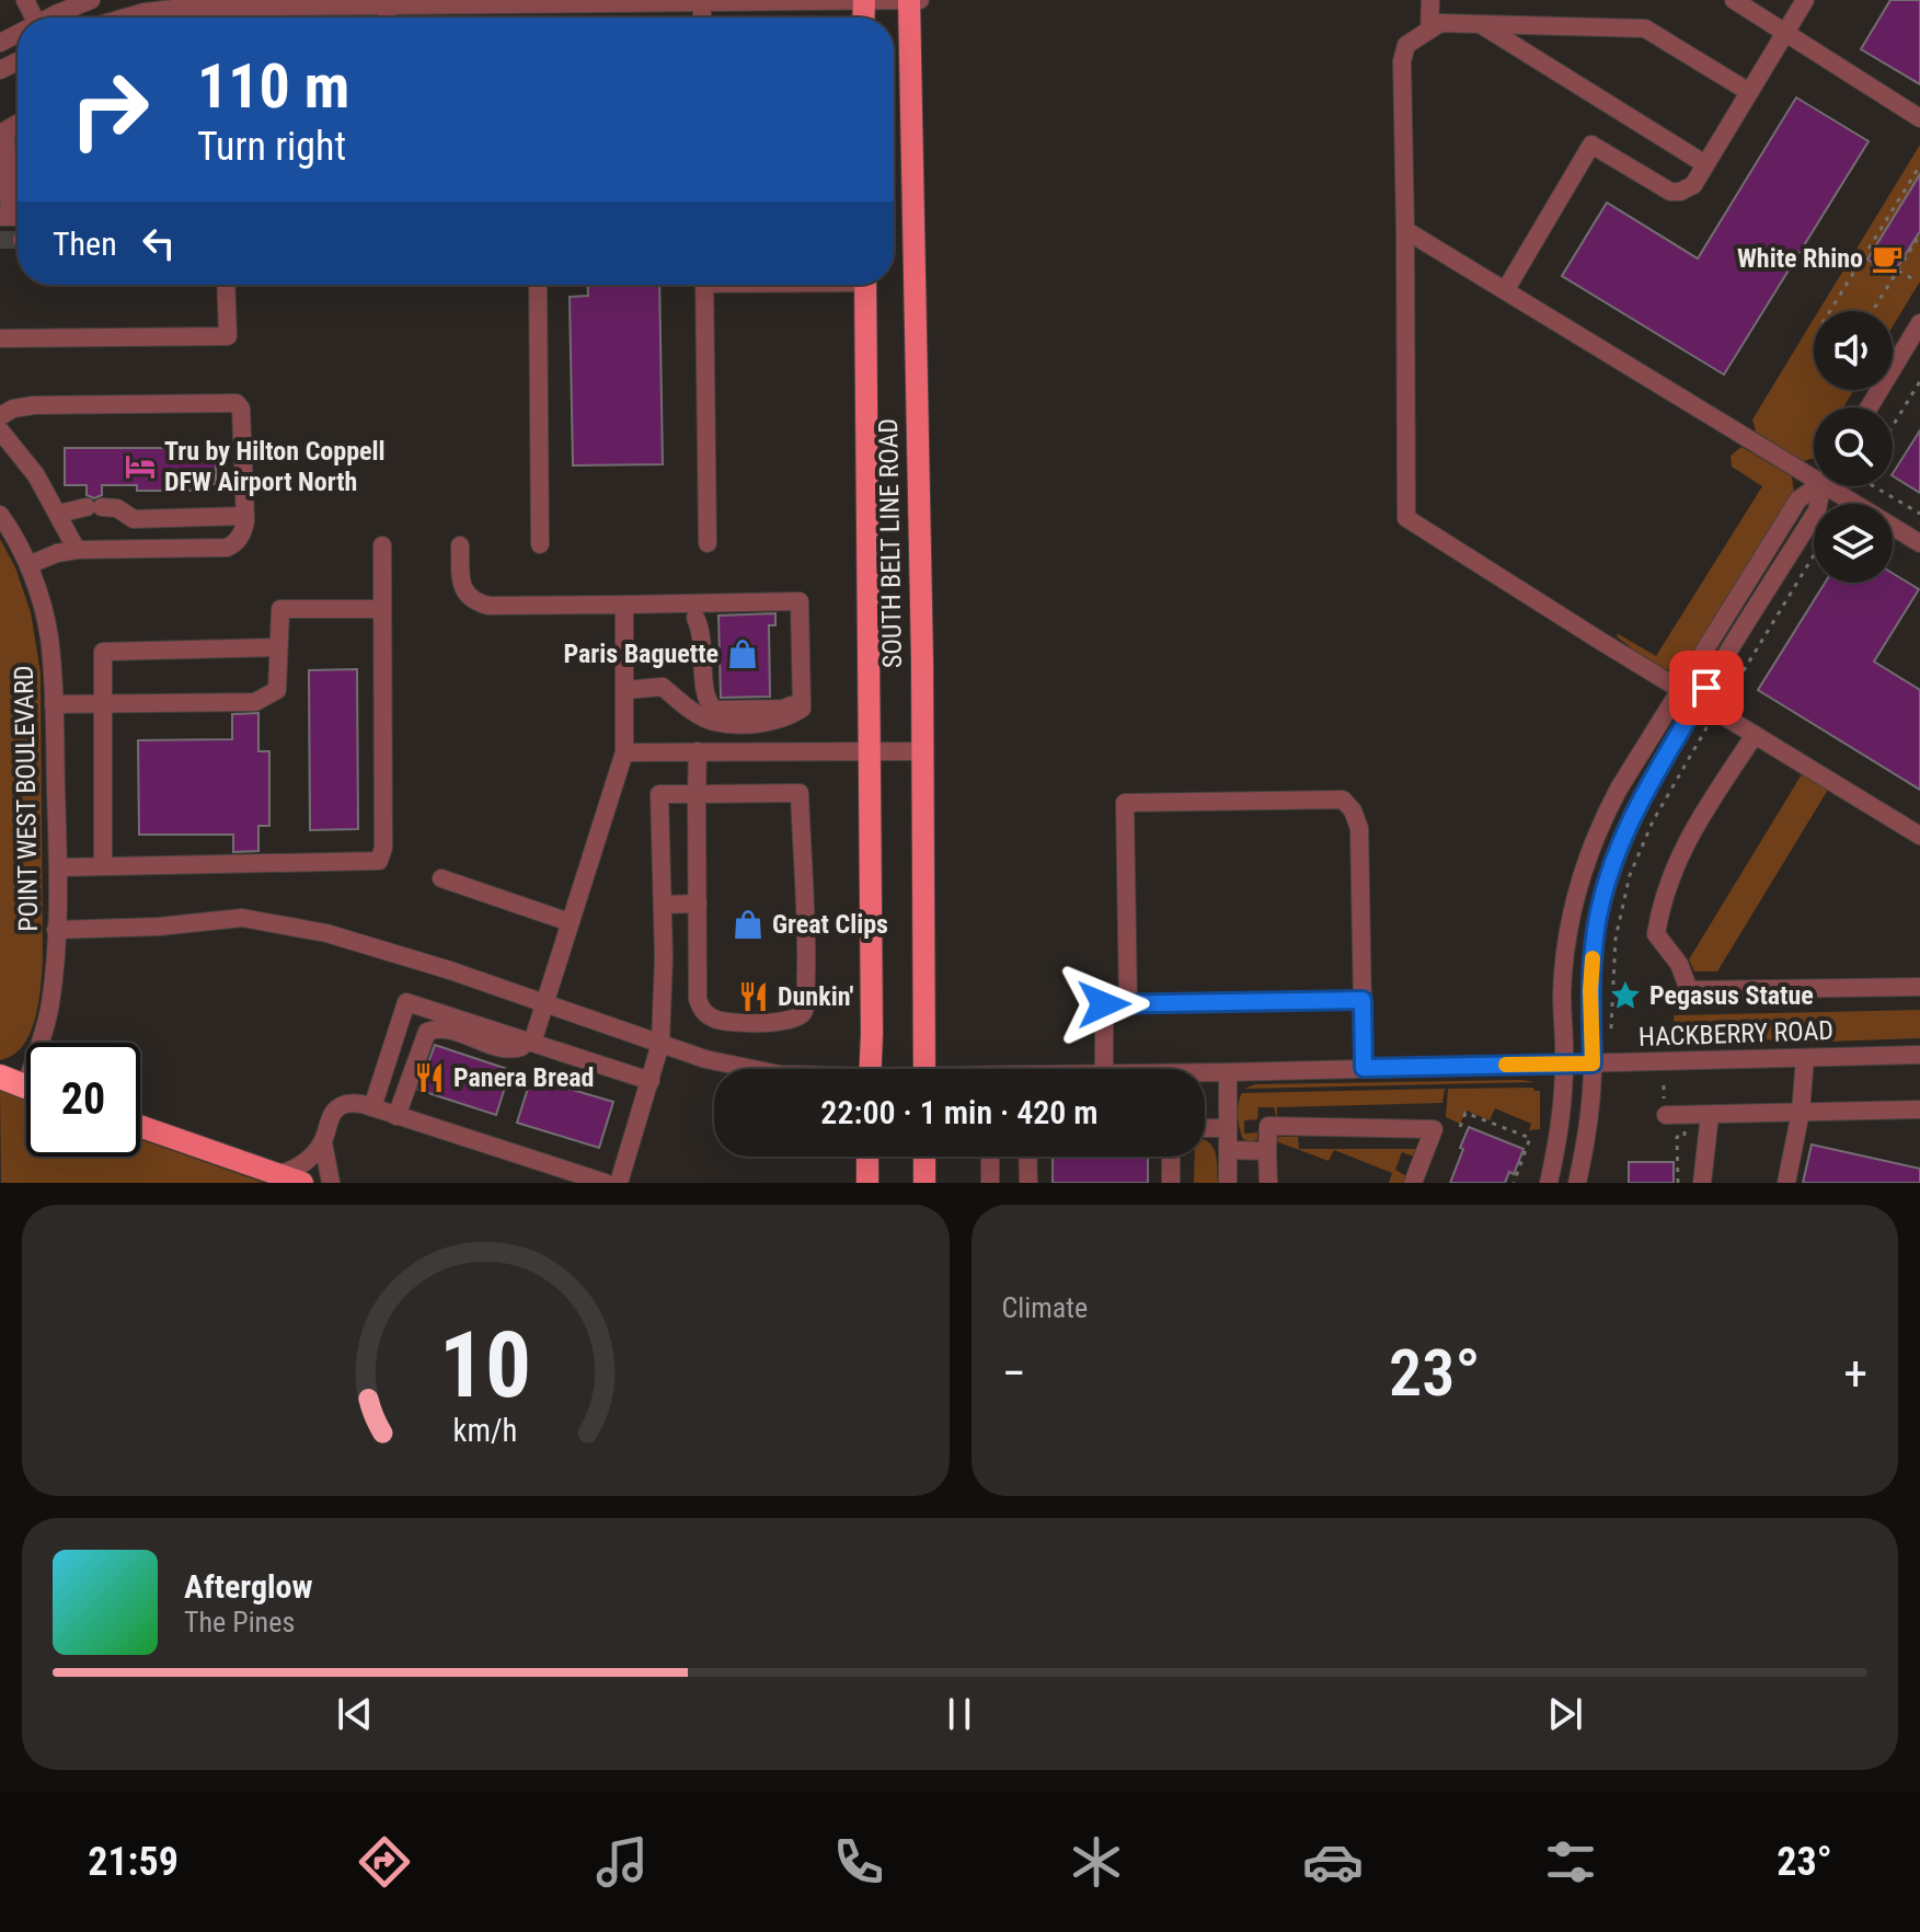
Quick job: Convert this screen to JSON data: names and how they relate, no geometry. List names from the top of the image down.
{
  "streets": {
    "main road": ["SOUTH BELT LINE ROAD"],
    "street": ["POINT WEST BOULEVARD", "HACKBERRY ROAD"]
  },
  "crossings": [
    ["POINT WEST BOULEVARD", "HACKBERRY ROAD"]
  ],
  "places": {
    "cafe": ["White Rhino"],
    "hotel": ["Tru by Hilton Coppell DFW Airport North"],
    "shop": ["Paris Baguette", "Great Clips"],
    "place": ["Pegasus Statue"],
    "restaurant": ["Dunkin'", "Panera Bread"]
  },
  "page": {
    "turn": ["110 m", "Turn right"],
    "then": "Then",
    "limit": "20",
    "trip": "22:00 · 1 min · 420 m",
    "tile": "Climate",
    "heat": ["−", "23°", "+"],
    "song": ["Afterglow", "The Pines"],
    "tabs": ["21:59", "23°"],
    "gauge": ["10", "km/h"]
  }
}
